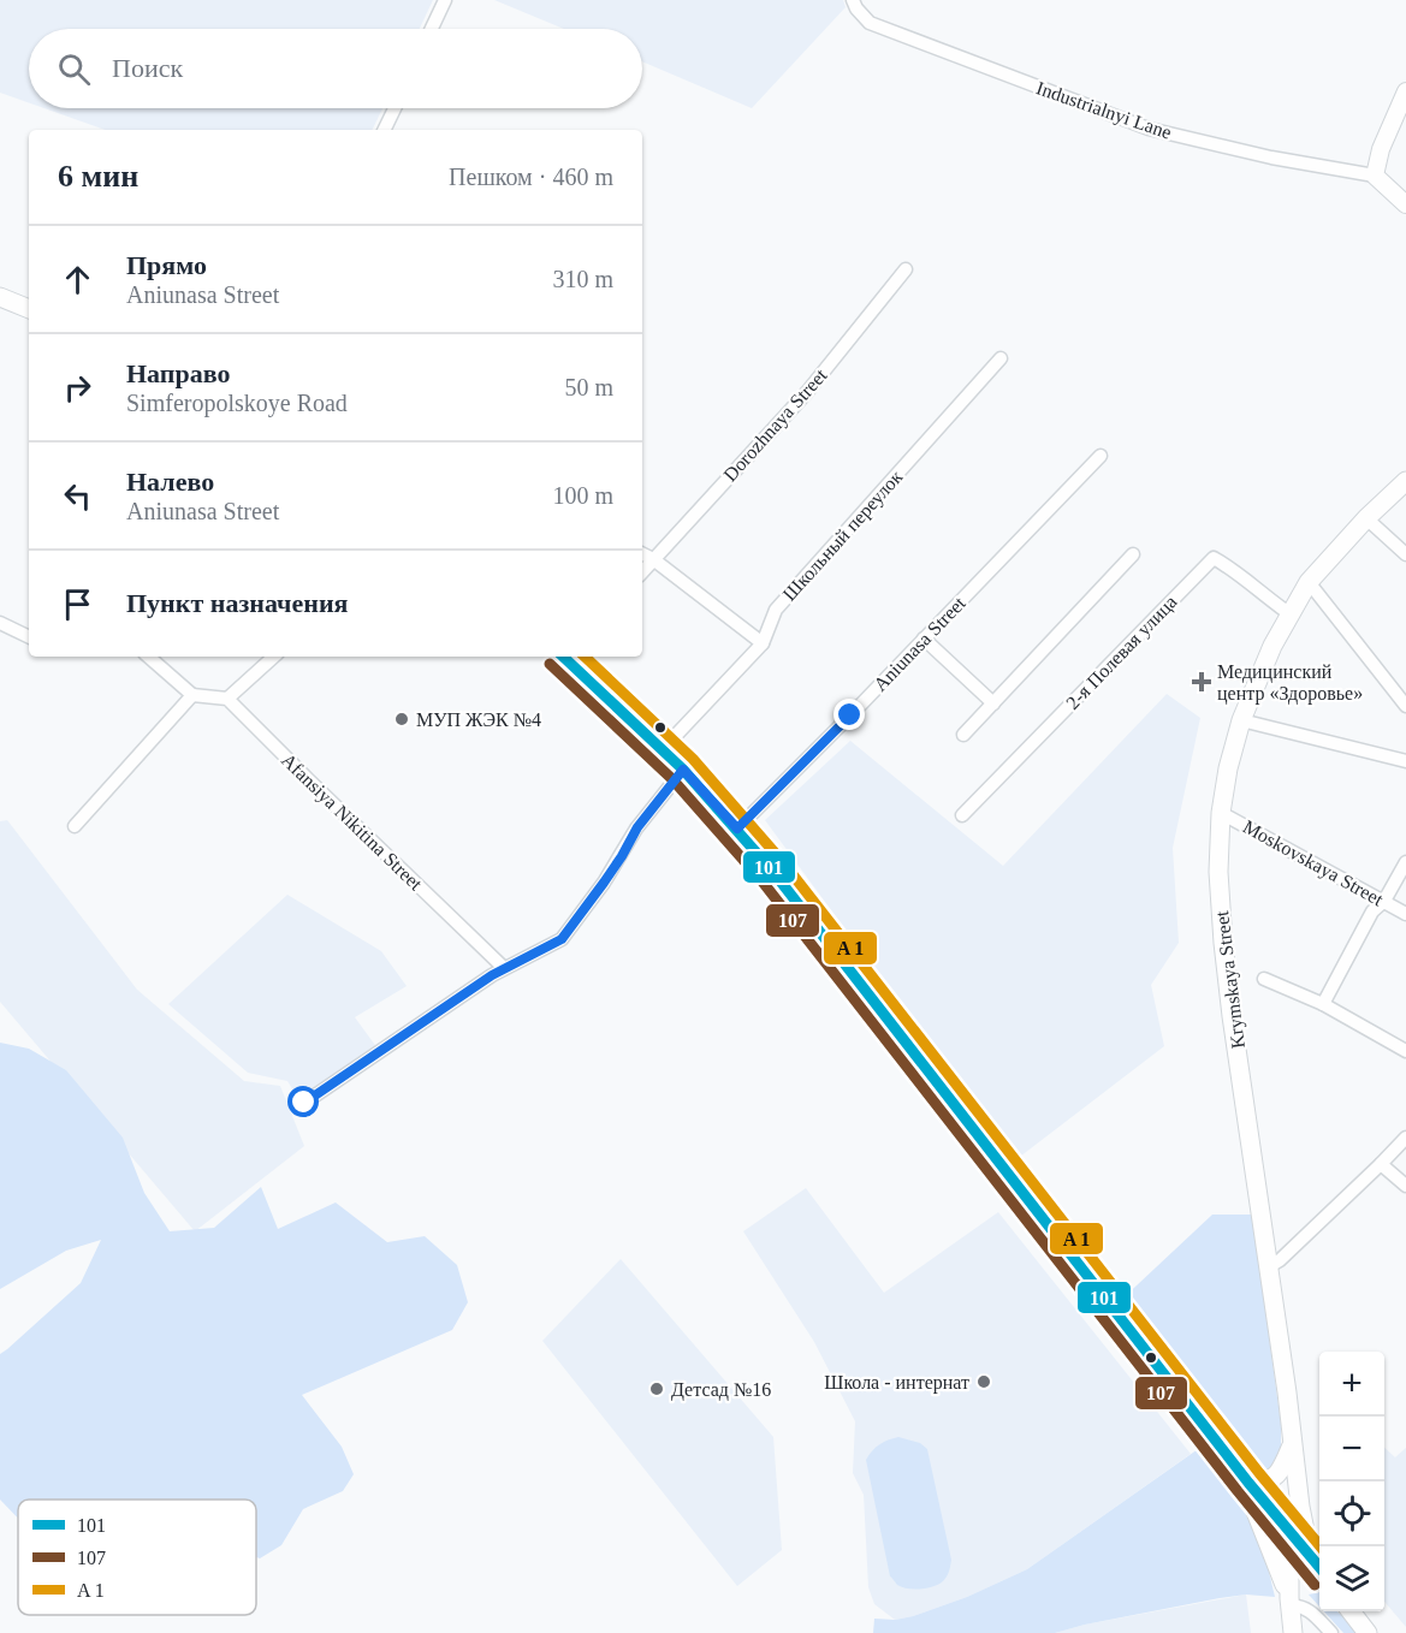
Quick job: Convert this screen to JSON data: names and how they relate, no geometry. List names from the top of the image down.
{
  "streets": {
    "main road": ["Krymskaya Street"],
    "street": [
      "Industrialnyi Lane",
      "Dorozhnaya Street",
      "Школьный переулок",
      "Aniunasa Street",
      "2-я Полевая улица",
      "Afansiya Nikitina Street",
      "Moskovskaya Street"
    ]
  },
  "crossings": [
    ["2-я Полевая улица", "Krymskaya Street"],
    ["Moskovskaya Street", "Krymskaya Street"]
  ],
  "places": {
    "health": ["Медицинский центр «Здоровье»"],
    "other": ["МУП ЖЭК №4", "Школа - интернат", "Детсад №16"]
  },
  "lines": ["transit line 101", "transit line 107"],
  "legend": ["101", "107", "A 1"],
  "page": {
    "search": "Поиск",
    "heading": ["6 мин", "Пешком · 460 m"],
    "list": [
      ["Прямо", "Aniunasa Street", "310 m"],
      ["Направо", "Simferopolskoye Road", "50 m"],
      ["Налево", "Aniunasa Street", "100 m"],
      "Пункт назначения"
    ],
    "map_buttons": ["+", "−"]
  }
}
